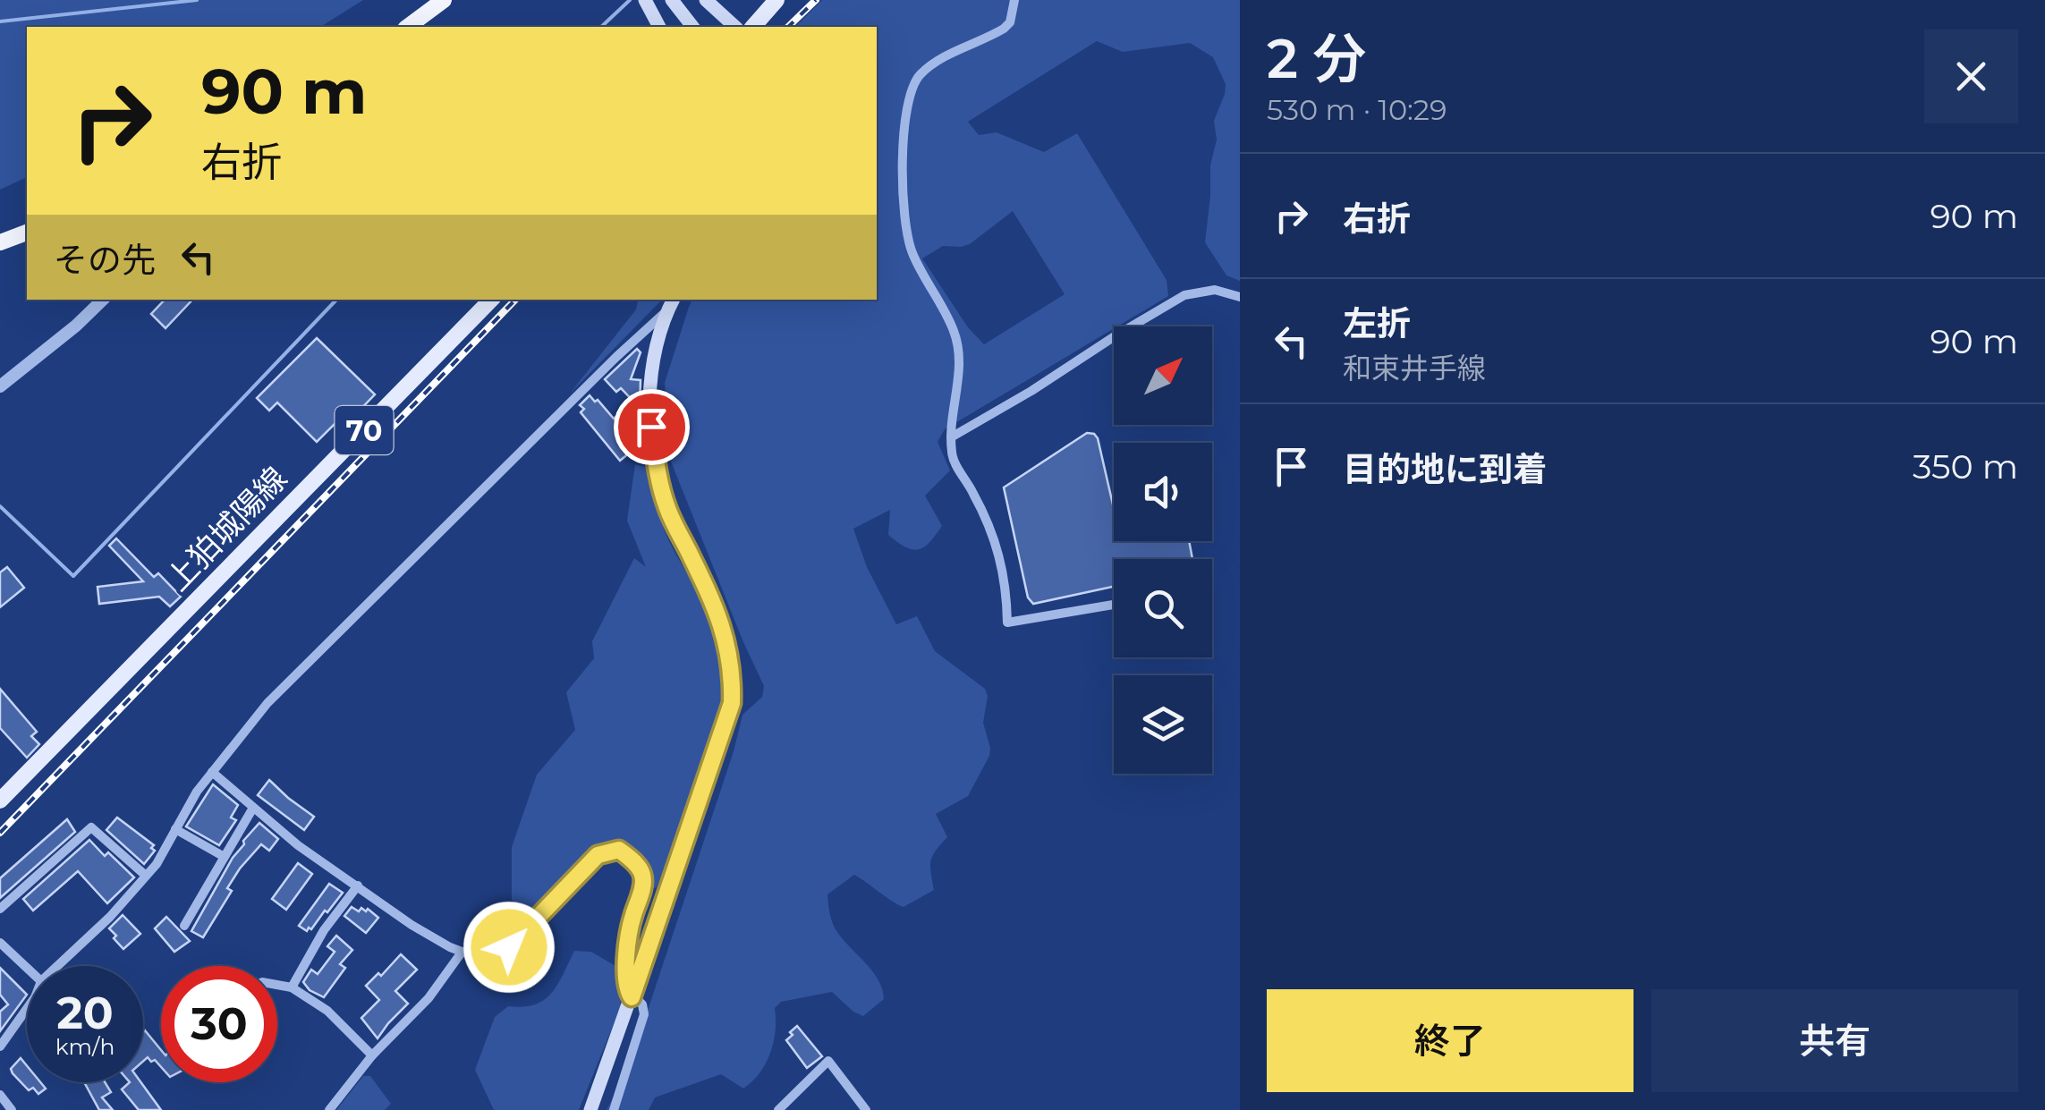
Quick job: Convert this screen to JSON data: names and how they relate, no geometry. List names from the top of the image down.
{
  "streets": {
    "main road": ["70", "上狛城陽線"]
  },
  "north": "top right",
  "page": {
    "heading": ["2 分", "530 m · 10:29"],
    "turn": ["90 m", "右折"],
    "list": [
      {
        "name": "右折",
        "value": "90 m"
      },
      {
        "name": "左折",
        "note": "和束井手線",
        "value": "90 m"
      },
      {
        "name": "目的地に到着",
        "value": "350 m"
      }
    ],
    "then": "その先",
    "speed": "20 km/h",
    "limit": "30",
    "buttons": ["終了", "共有"]
  }
}
